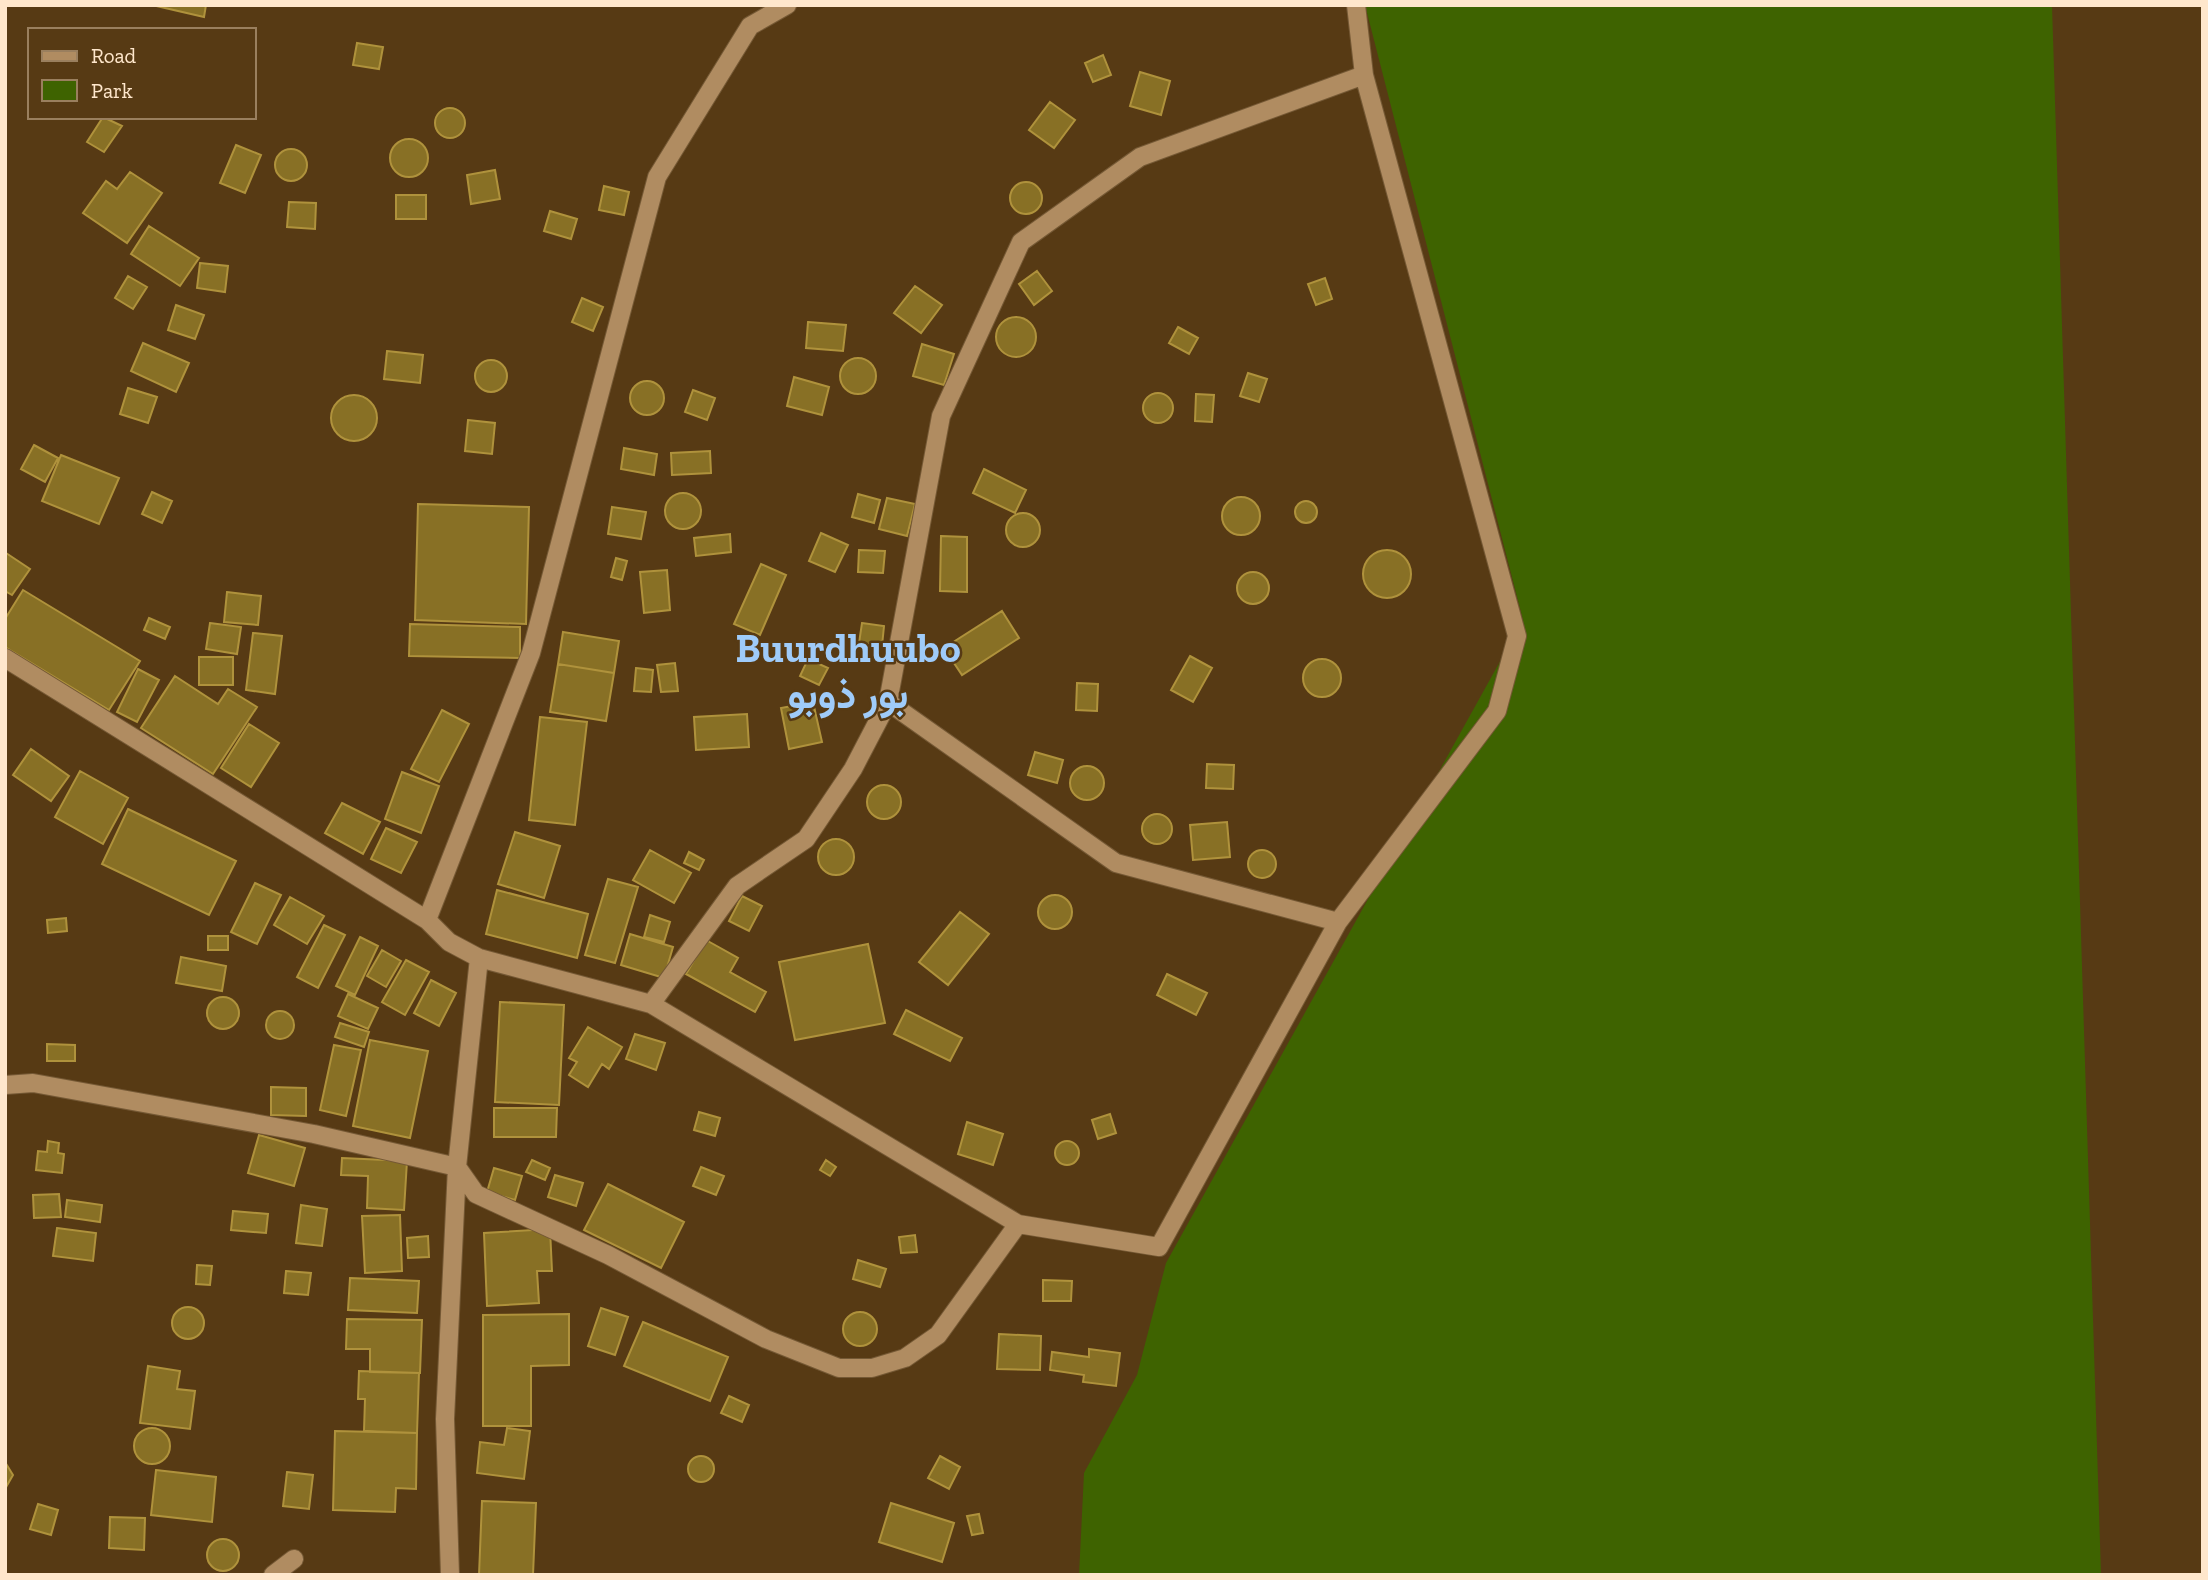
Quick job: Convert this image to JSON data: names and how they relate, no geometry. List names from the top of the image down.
{
  "districts": ["Buurdhuubo بور ذوبو"],
  "legend": ["Road", "Park"]
}
